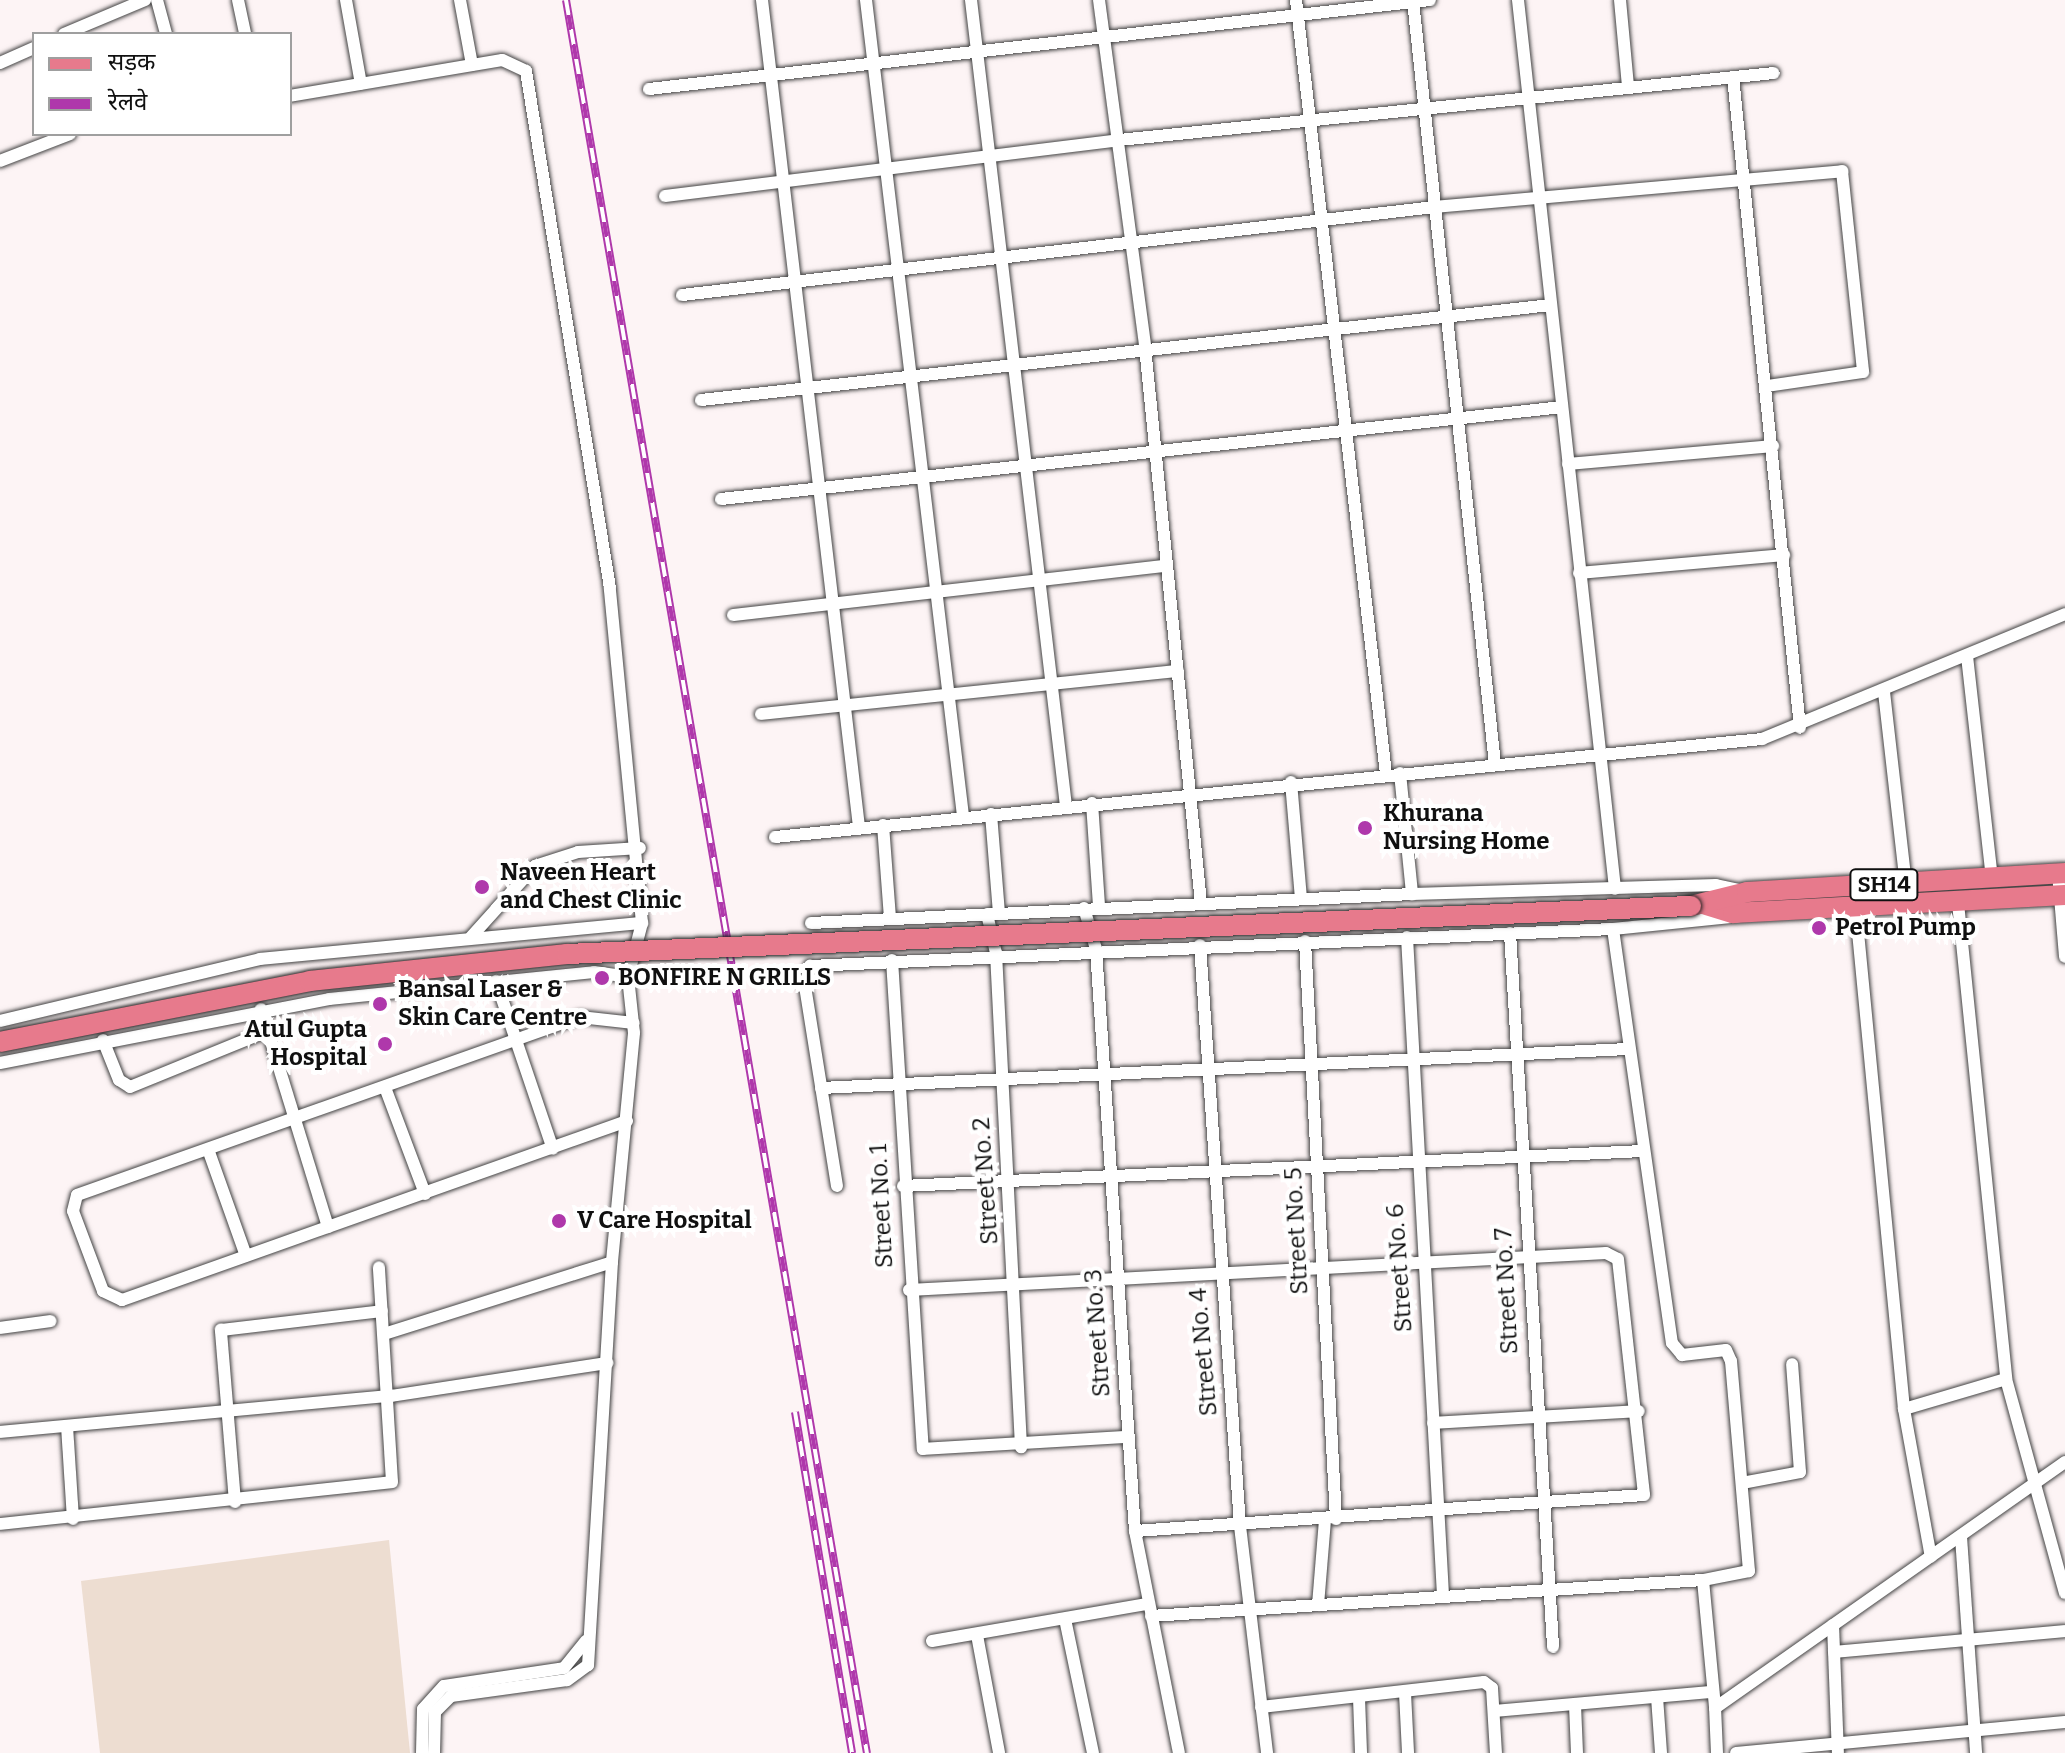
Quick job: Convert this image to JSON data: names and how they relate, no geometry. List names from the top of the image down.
{
  "streets": {
    "main road": ["SH14"],
    "street": [
      "Street No. 2",
      "Street No. 1",
      "Street No. 5",
      "Street No. 6",
      "Street No. 7",
      "Street No. 3",
      "Street No. 4"
    ]
  },
  "crossings": [
    ["Street No. 2", "Street No. 1"]
  ],
  "places": [
    "Khurana Nursing Home",
    "Naveen Heart and Chest Clinic",
    "Petrol Pump",
    "BONFIRE N GRILLS",
    "Bansal Laser & Skin Care Centre",
    "Atul Gupta Hospital",
    "V Care Hospital"
  ],
  "legend": ["सड़क", "रेलवे"]
}
